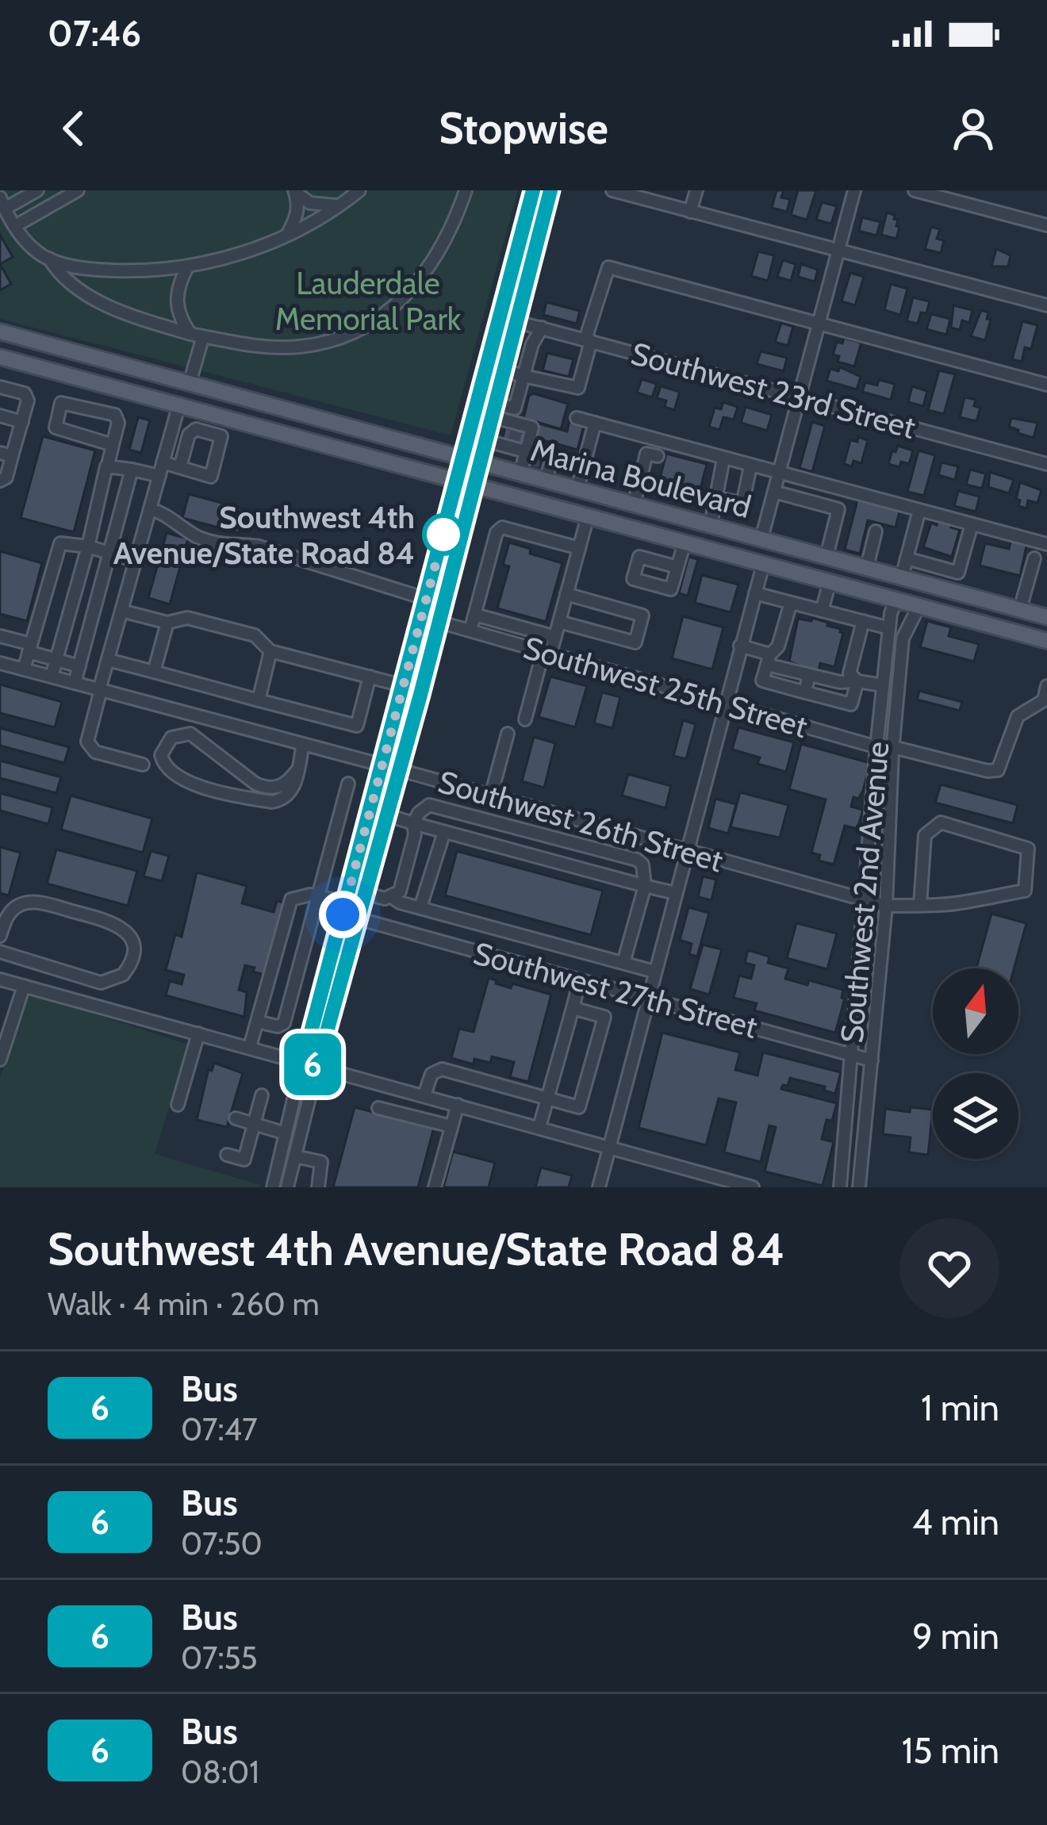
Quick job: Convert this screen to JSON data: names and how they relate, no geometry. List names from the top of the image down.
{
  "streets": {
    "main road": ["Marina Boulevard"],
    "street": [
      "Southwest 23rd Street",
      "Southwest 25th Street",
      "Southwest 26th Street",
      "Southwest 2nd Avenue",
      "Southwest 27th Street"
    ]
  },
  "crossings": [
    ["Marina Boulevard", "Southwest 2nd Avenue"],
    ["Southwest 25th Street", "Southwest 2nd Avenue"],
    ["Southwest 26th Street", "Southwest 2nd Avenue"],
    ["Southwest 2nd Avenue", "Southwest 27th Street"]
  ],
  "parks": ["Lauderdale Memorial Park"],
  "places": ["Southwest 4th Avenue/State Road 84"],
  "lines": ["bus line 6"],
  "north": "top",
  "page": {
    "status": "07:46",
    "header": "Stopwise",
    "on_map": "6",
    "heading": ["Southwest 4th Avenue/State Road 84", "Walk · 4 min · 260 m"],
    "list": [
      {
        "mark": "6",
        "name": "Bus",
        "note": "07:47",
        "value": "1 min"
      },
      {
        "mark": "6",
        "name": "Bus",
        "note": "07:50",
        "value": "4 min"
      },
      {
        "mark": "6",
        "name": "Bus",
        "note": "07:55",
        "value": "9 min"
      },
      {
        "mark": "6",
        "name": "Bus",
        "note": "08:01",
        "value": "15 min"
      }
    ]
  }
}
